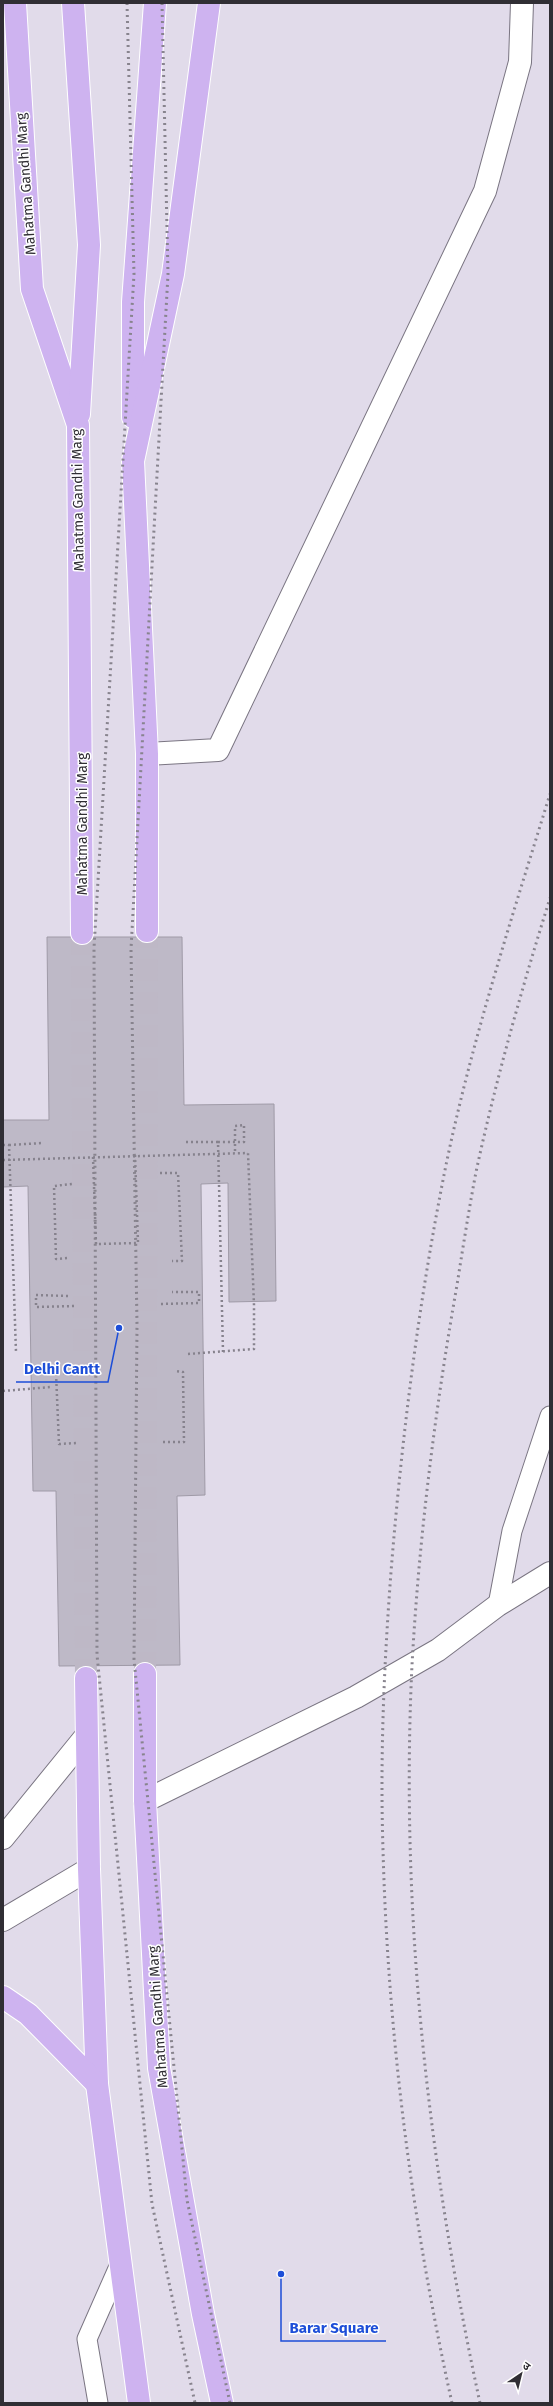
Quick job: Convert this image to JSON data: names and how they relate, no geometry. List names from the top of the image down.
{
  "streets": {
    "main road": ["Mahatma Gandhi Marg"]
  },
  "places": ["Delhi Cantt", "Barar Square"],
  "north": "top right"
}
